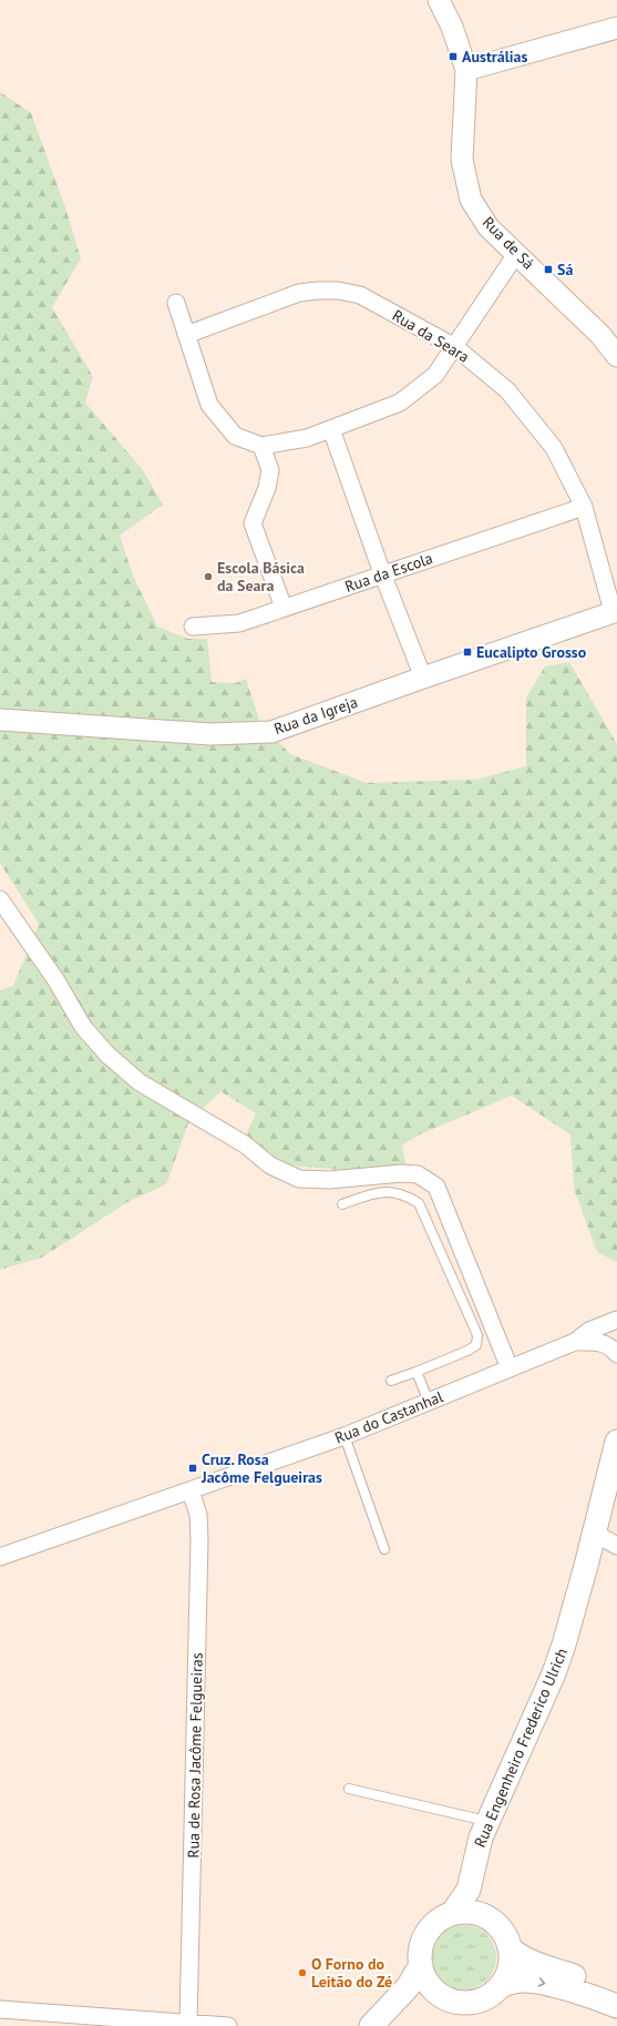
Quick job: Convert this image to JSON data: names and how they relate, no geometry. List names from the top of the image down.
{
  "streets": {
    "main road": ["Rua Engenheiro Frederico Ulrich"],
    "street": [
      "Rua de Sá",
      "Rua da Seara",
      "Rua da Escola",
      "Rua da Igreja",
      "Rua do Castanhal",
      "Rua de Rosa Jacôme Felgueiras"
    ]
  },
  "crossings": [
    ["Rua da Seara", "Rua da Escola"],
    ["Rua da Seara", "Rua da Igreja"],
    ["Rua do Castanhal", "Rua de Rosa Jacôme Felgueiras"]
  ],
  "places": {
    "transit": [
      "Austrálias",
      "Sá",
      "Eucalipto Grosso",
      "Cruz. Rosa Jacôme Felgueiras"
    ],
    "other": ["Escola Básica da Seara", "O Forno do Leitão do Zé"]
  }
}
